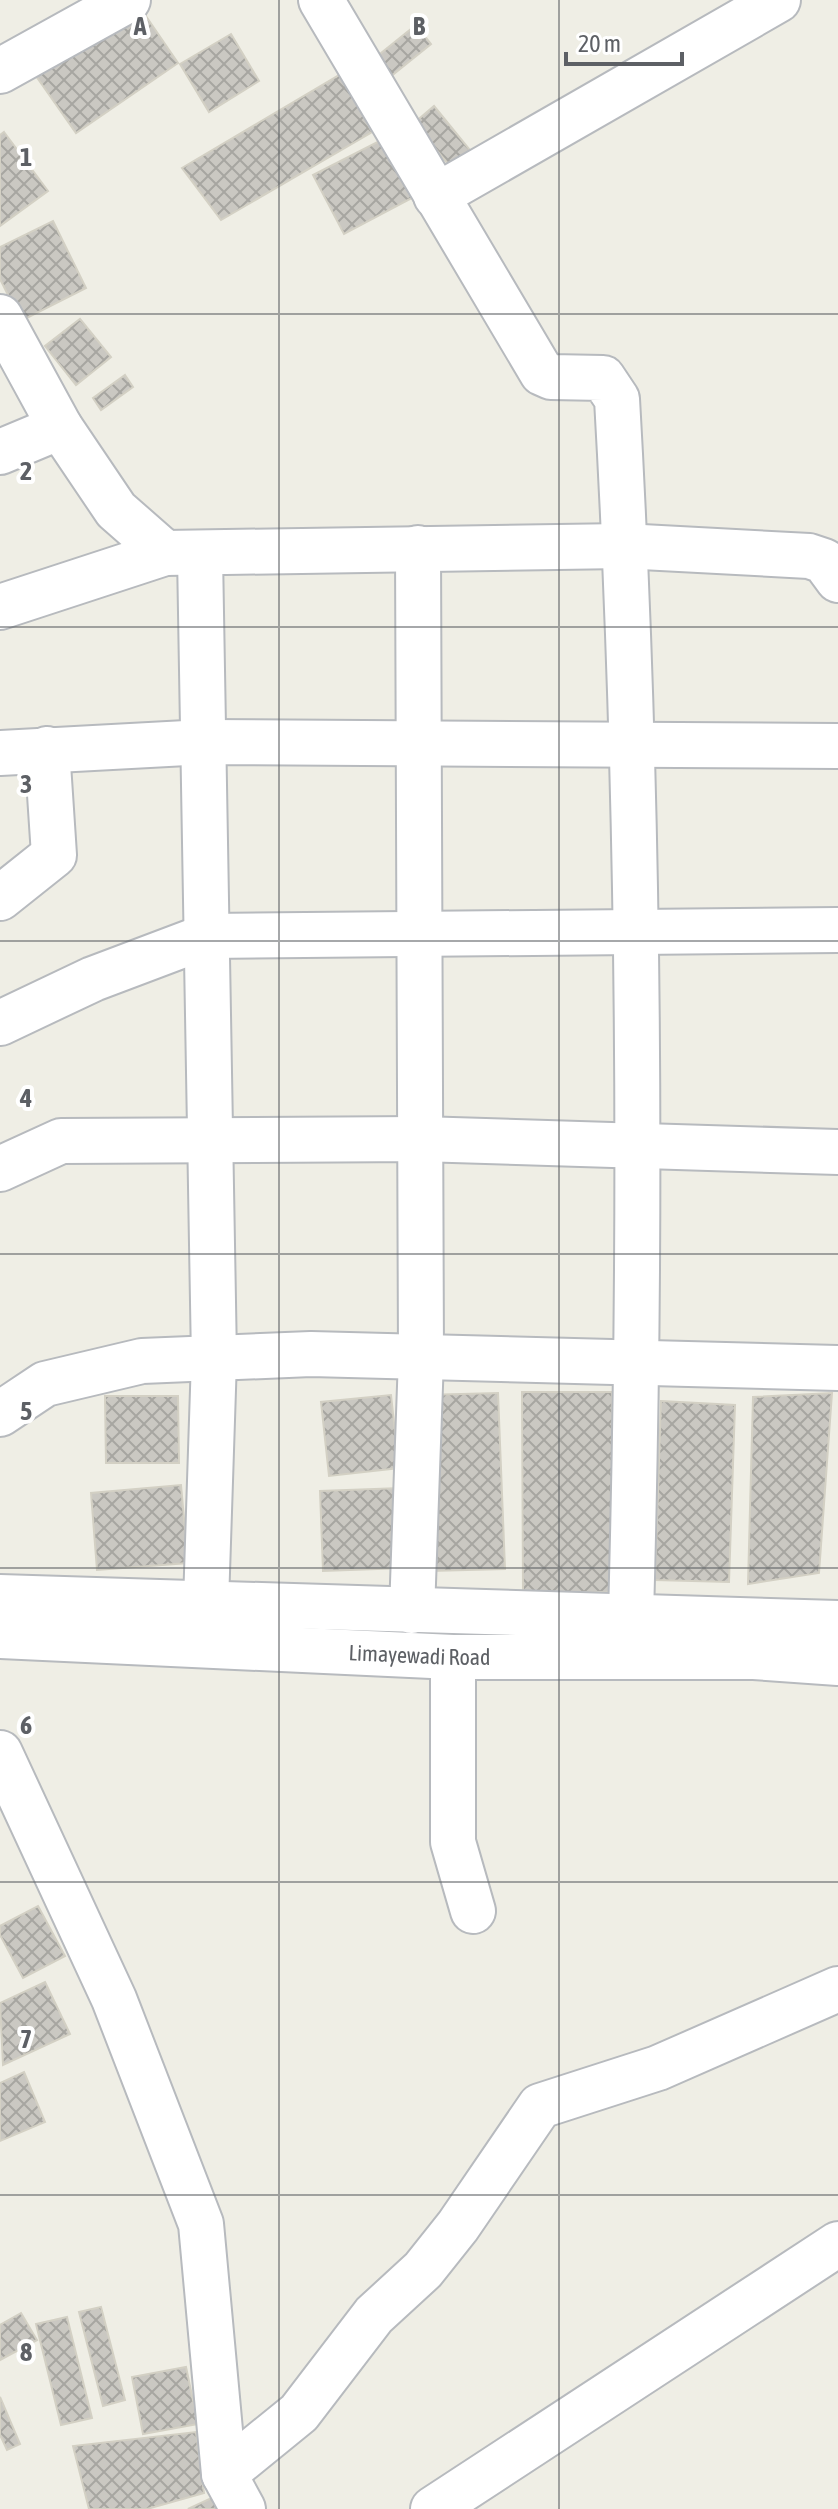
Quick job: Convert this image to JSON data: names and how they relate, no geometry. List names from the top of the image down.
{
  "streets": {
    "street": ["Limayewadi Road"]
  },
  "scale_bar": "20 m",
  "grid": {
    "columns": ["A", "B"],
    "rows": [
      "1",
      "2",
      "3",
      "4",
      "5",
      "6",
      "7",
      "8"
    ]
  }
}
